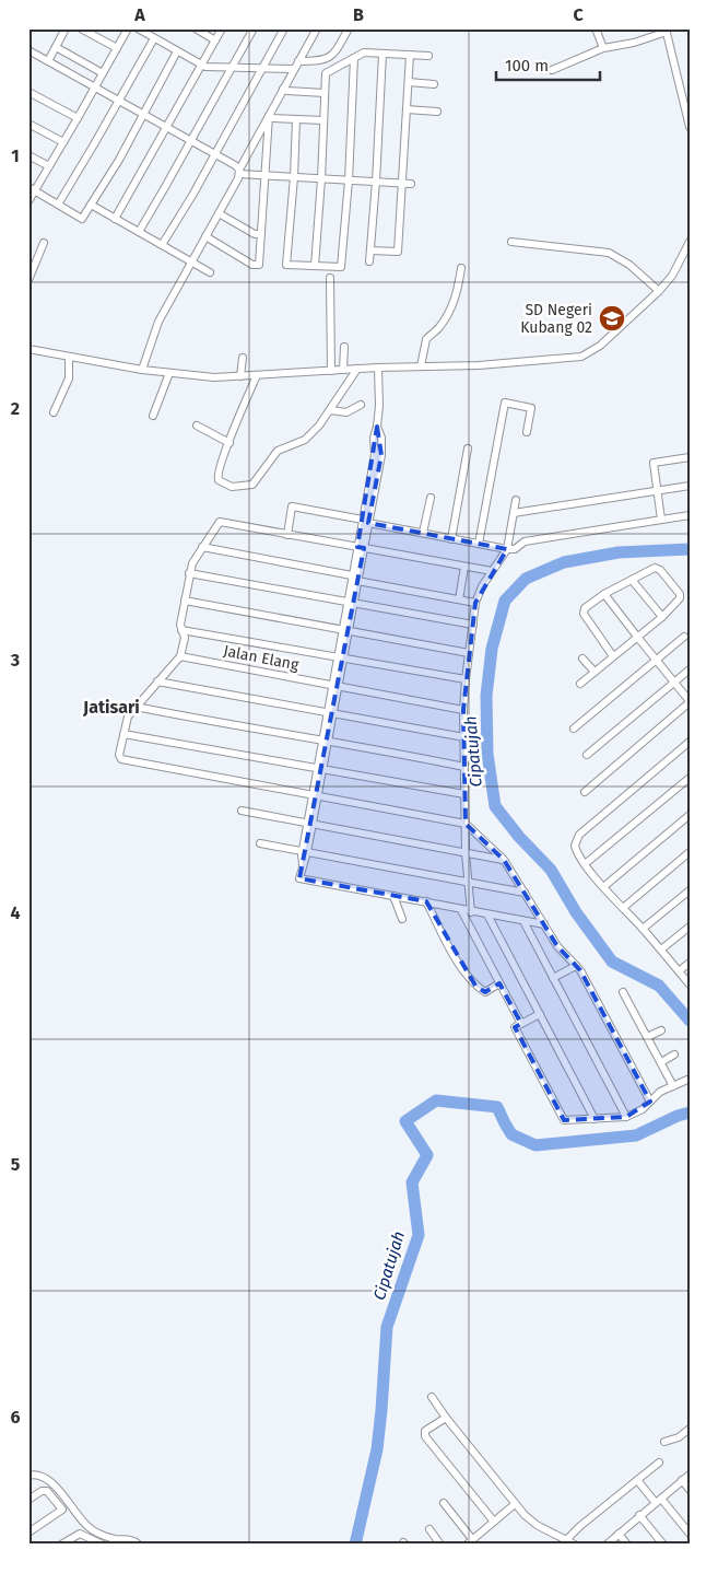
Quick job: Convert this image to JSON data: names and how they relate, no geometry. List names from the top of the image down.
{
  "streets": {
    "street": ["Jalan Elang"]
  },
  "districts": ["Jatisari"],
  "water": ["Cipatujah"],
  "places": {
    "school or university": ["SD Negeri Kubang 02"]
  },
  "scale_bar": "100 m",
  "grid": {
    "columns": ["A", "B", "C"],
    "rows": [
      "1",
      "2",
      "3",
      "4",
      "5",
      "6"
    ]
  }
}
